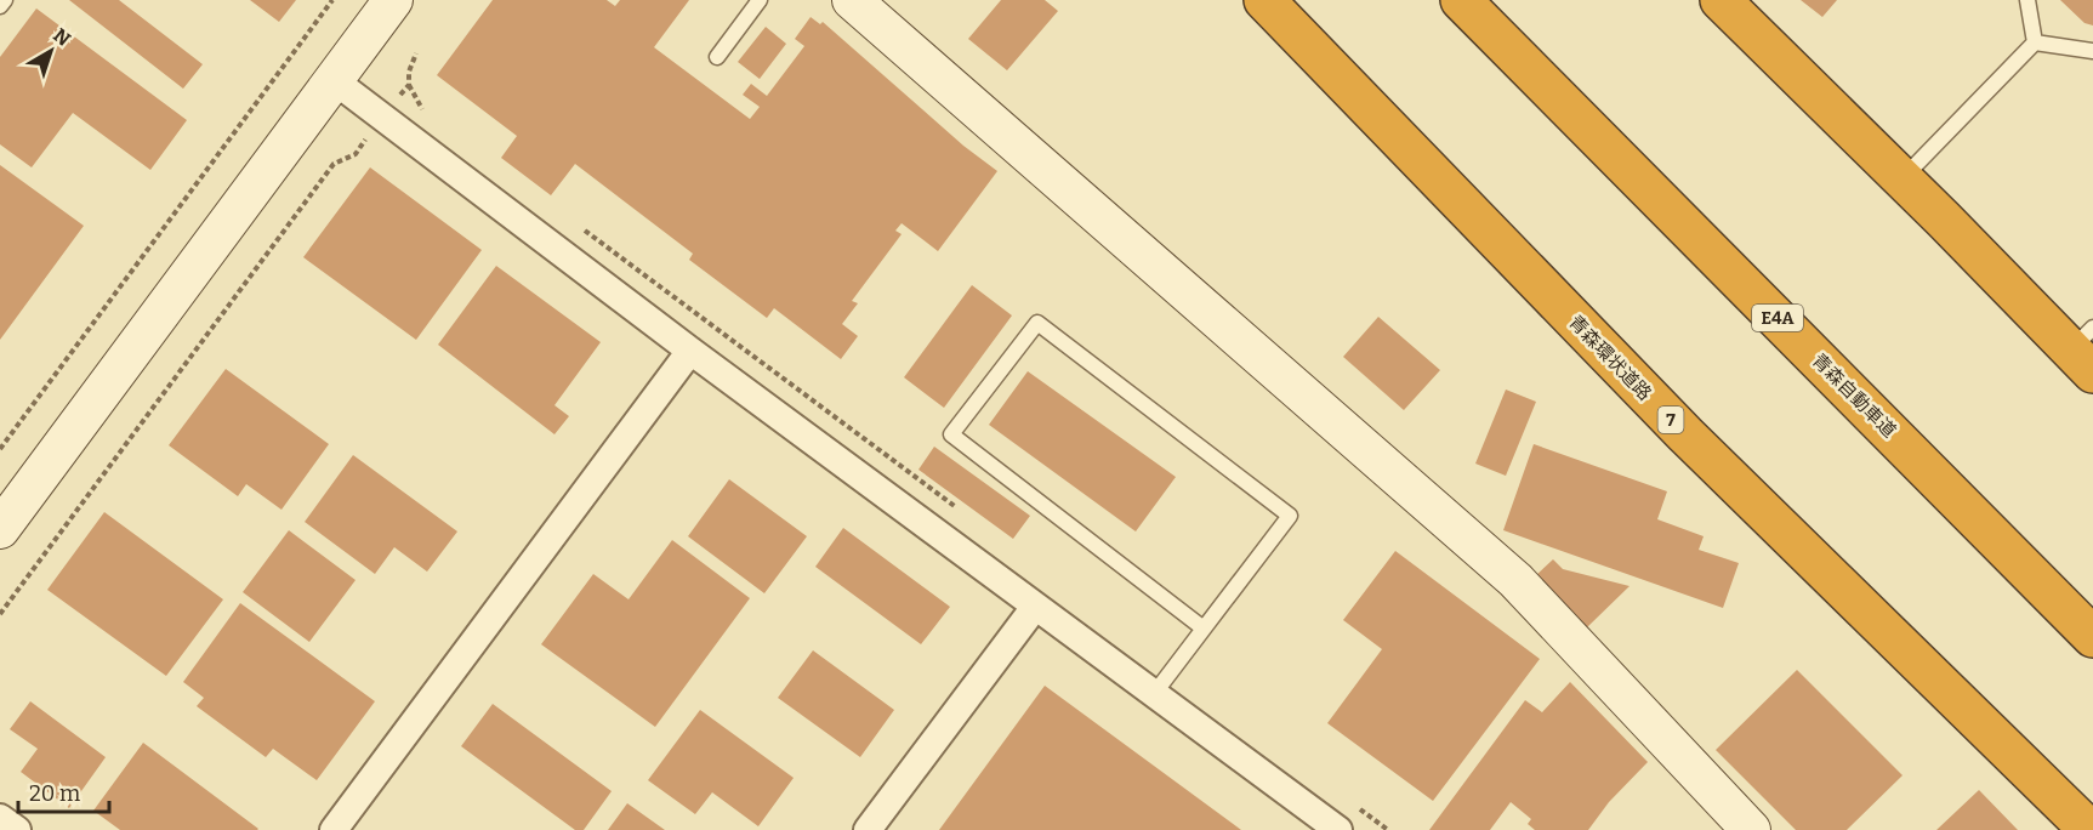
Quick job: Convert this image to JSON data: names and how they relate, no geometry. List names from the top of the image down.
{
  "streets": {
    "highway": [
      "E4A",
      "青森環状道路",
      "青森自動車道",
      "7"
    ]
  },
  "scale_bar": "20 m",
  "north": "top right"
}
